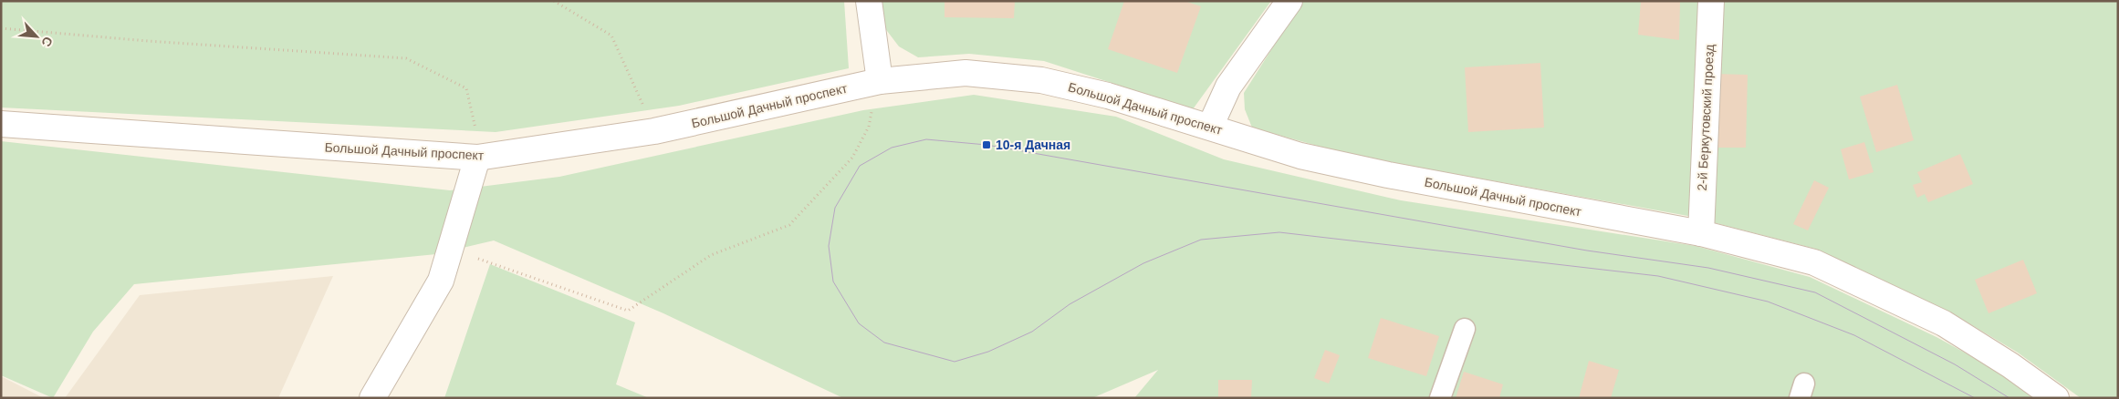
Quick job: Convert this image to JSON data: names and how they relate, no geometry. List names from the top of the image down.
{
  "streets": {
    "main road": ["Большой Дачный проспект", "2-й Беркутовский проезд"]
  },
  "crossings": [
    ["Большой Дачный проспект", "2-й Беркутовский проезд"]
  ],
  "places": {
    "transit": ["10-я Дачная"]
  },
  "north": "bottom right"
}
